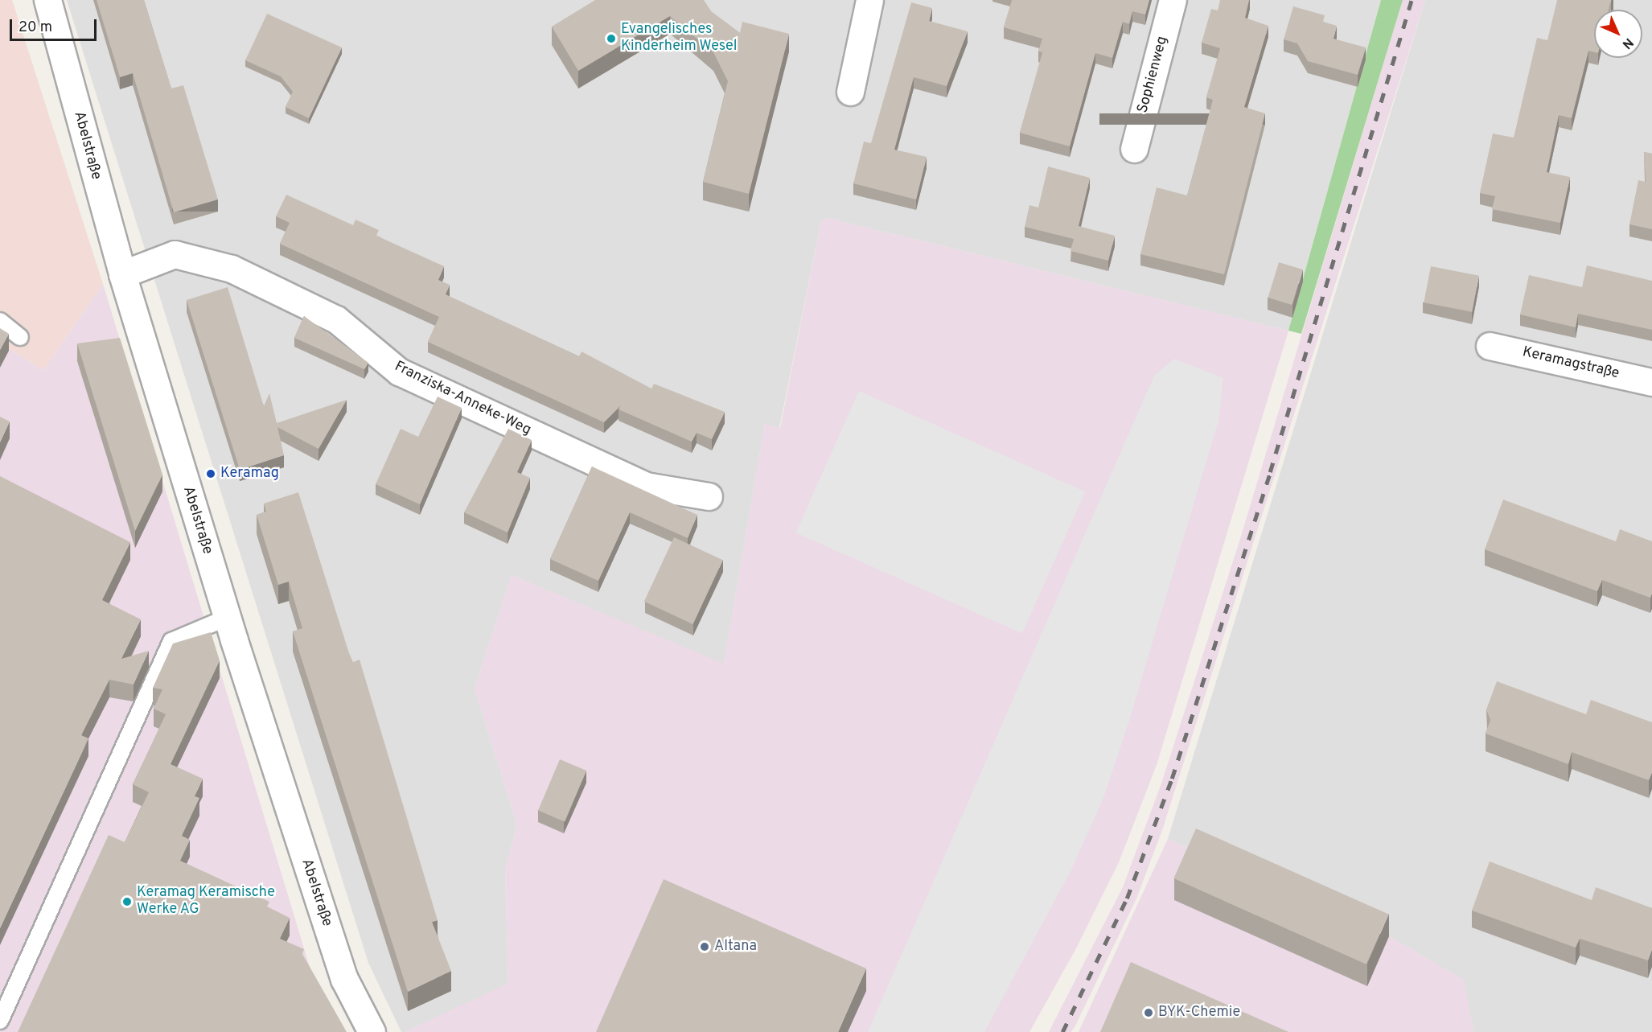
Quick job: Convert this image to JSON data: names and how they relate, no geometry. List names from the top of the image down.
{
  "streets": {
    "street": [
      "Sophienweg",
      "Abelstraße",
      "Keramagstraße",
      "Franziska-Anneke-Weg"
    ]
  },
  "crossings": [
    ["Abelstraße", "Franziska-Anneke-Weg"]
  ],
  "places": [
    "Evangelisches Kinderheim Wesel",
    "Keramag",
    "Keramag Keramische Werke AG",
    "Altana",
    "BYK-Chemie"
  ],
  "scale_bar": "20 m",
  "north": "bottom right"
}
